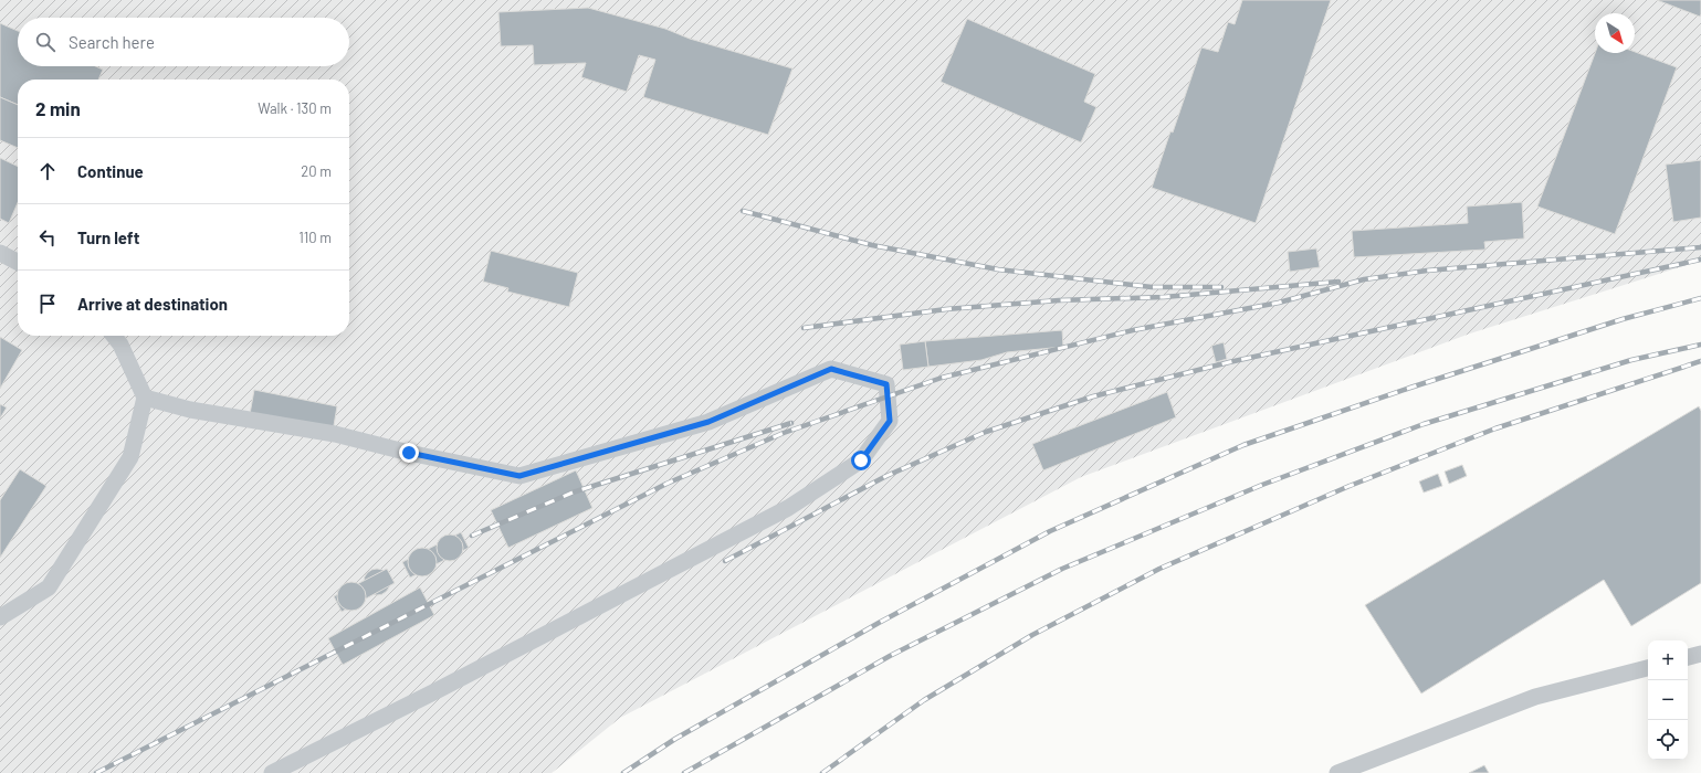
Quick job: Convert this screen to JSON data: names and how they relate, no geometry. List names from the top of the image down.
{
  "north": "bottom right",
  "page": {
    "search": "Search here",
    "heading": ["2 min", "Walk · 130 m"],
    "list": [
      ["Continue", "20 m"],
      ["Turn left", "110 m"],
      "Arrive at destination"
    ],
    "map_buttons": ["+", "−"]
  }
}
